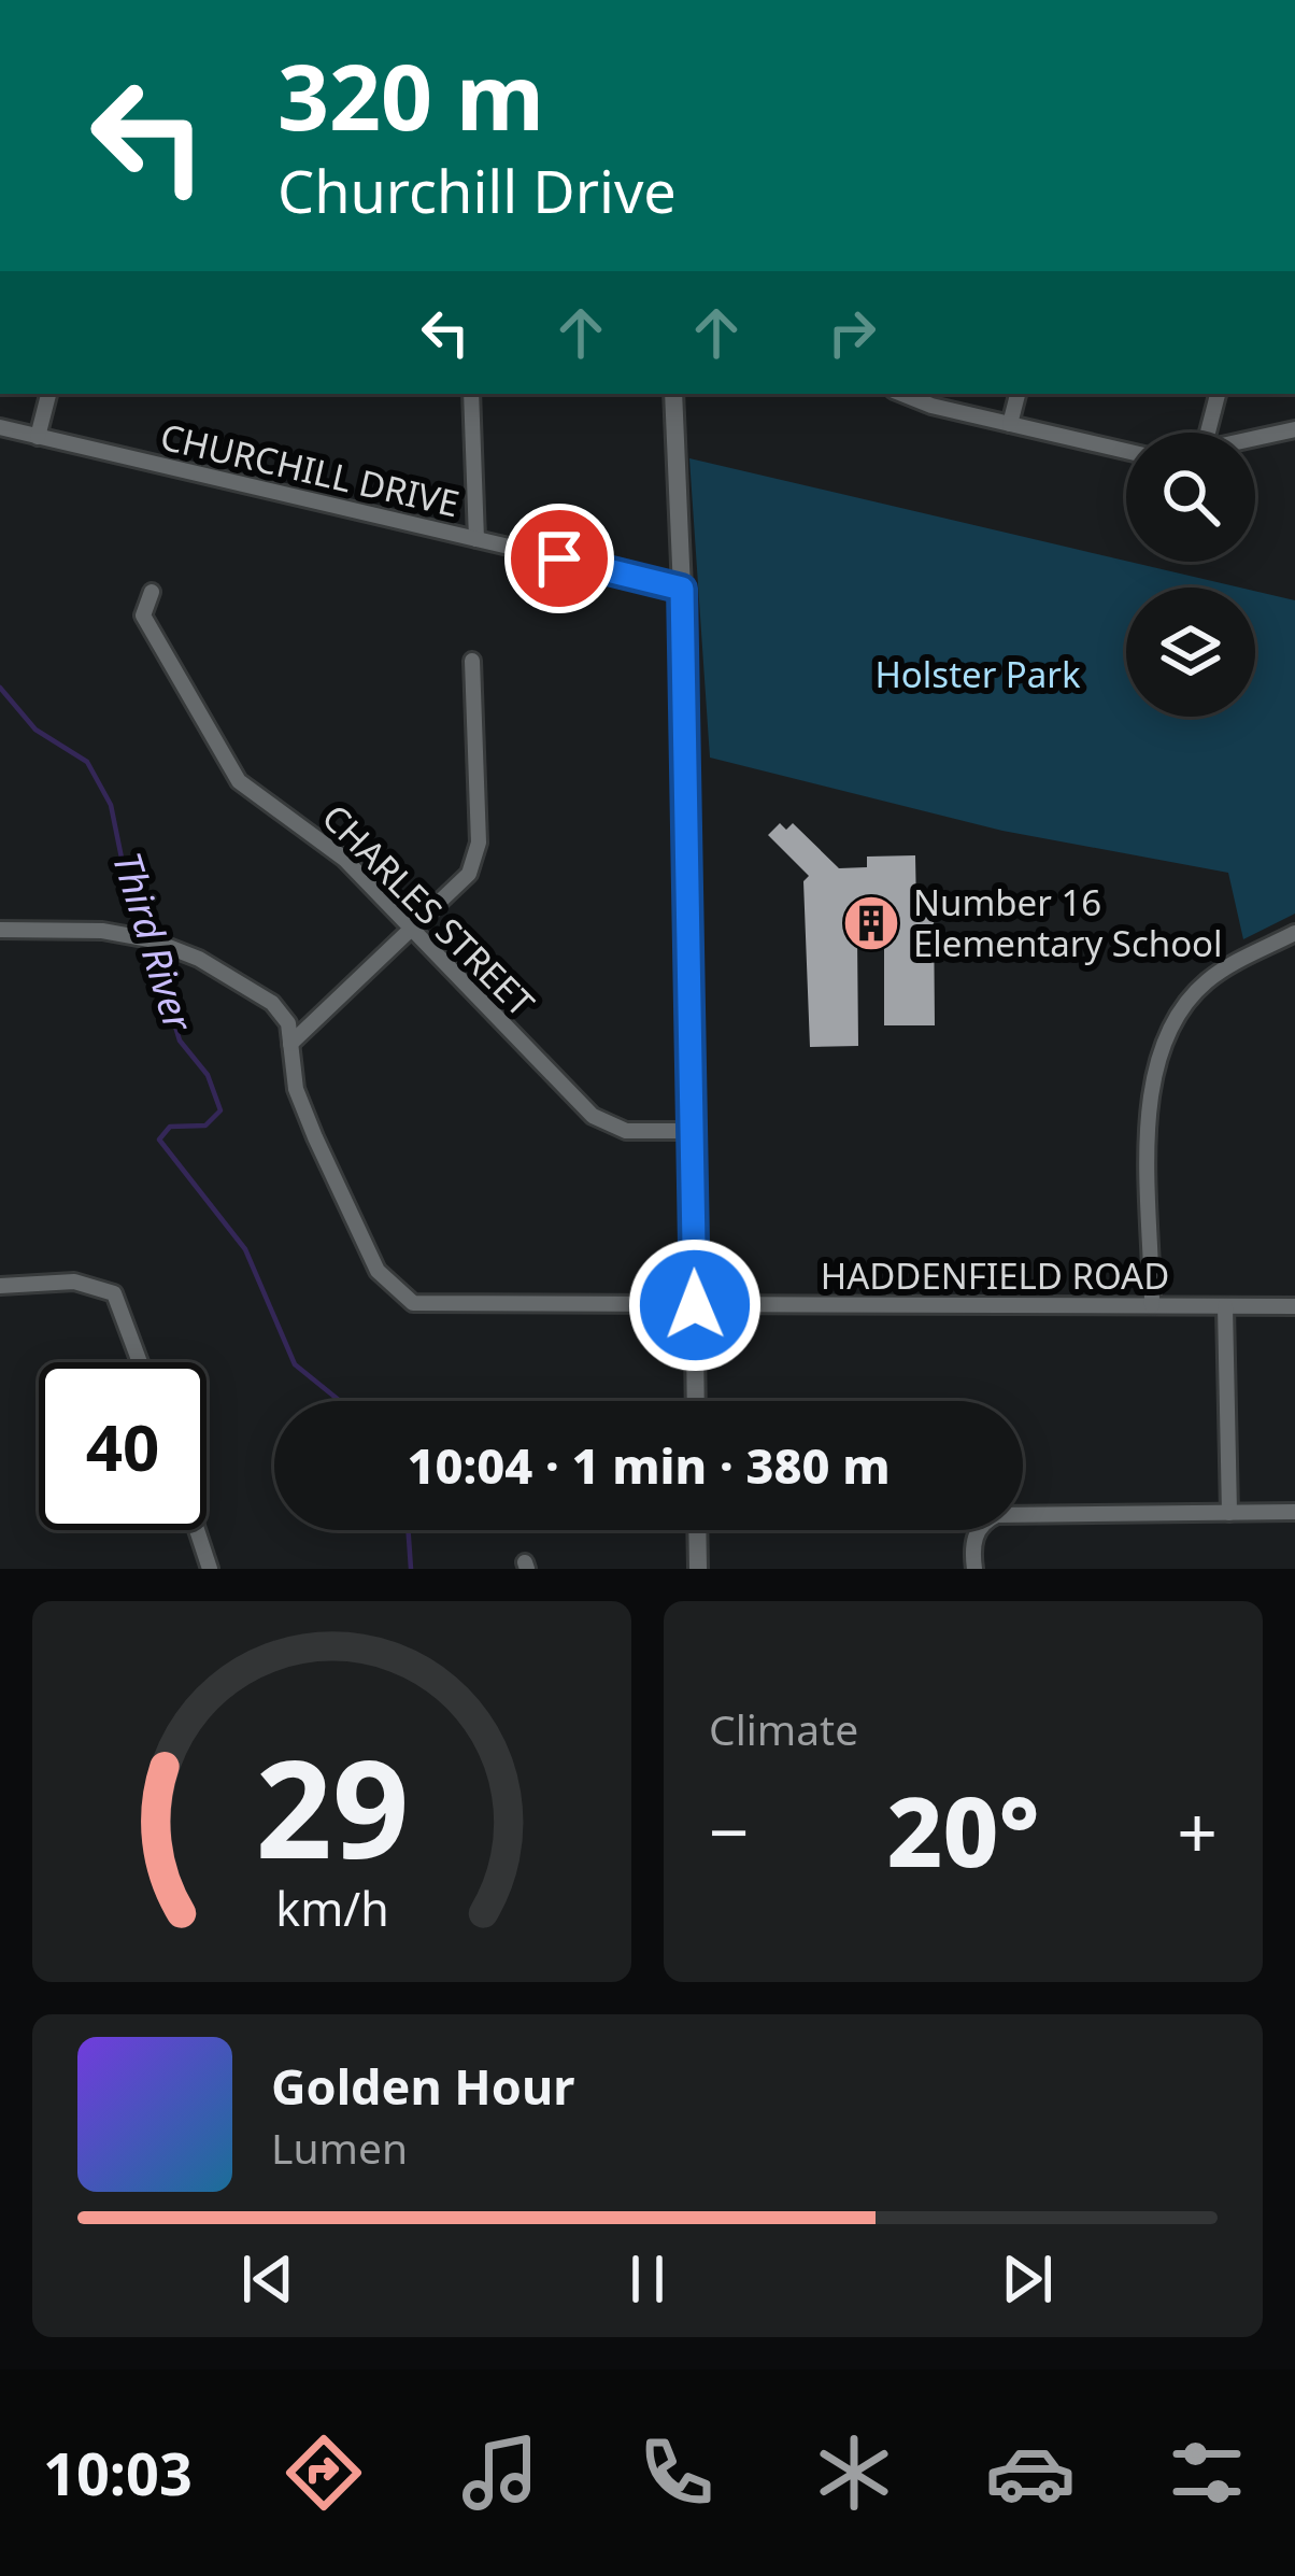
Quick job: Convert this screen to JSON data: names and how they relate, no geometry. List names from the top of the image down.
{
  "streets": {
    "street": ["CHURCHILL DRIVE", "CHARLES STREET", "HADDENFIELD ROAD"]
  },
  "water": ["Third River"],
  "parks": ["Holster Park"],
  "places": {
    "building": ["Number 16 Elementary School"]
  },
  "page": {
    "turn": ["320 m", "Churchill Drive"],
    "limit": "40",
    "trip": "10:04 · 1 min · 380 m",
    "tile": "Climate",
    "heat": ["−", "20°", "+"],
    "song": ["Golden Hour", "Lumen"],
    "tabs": "10:03",
    "gauge": ["29", "km/h"]
  }
}
